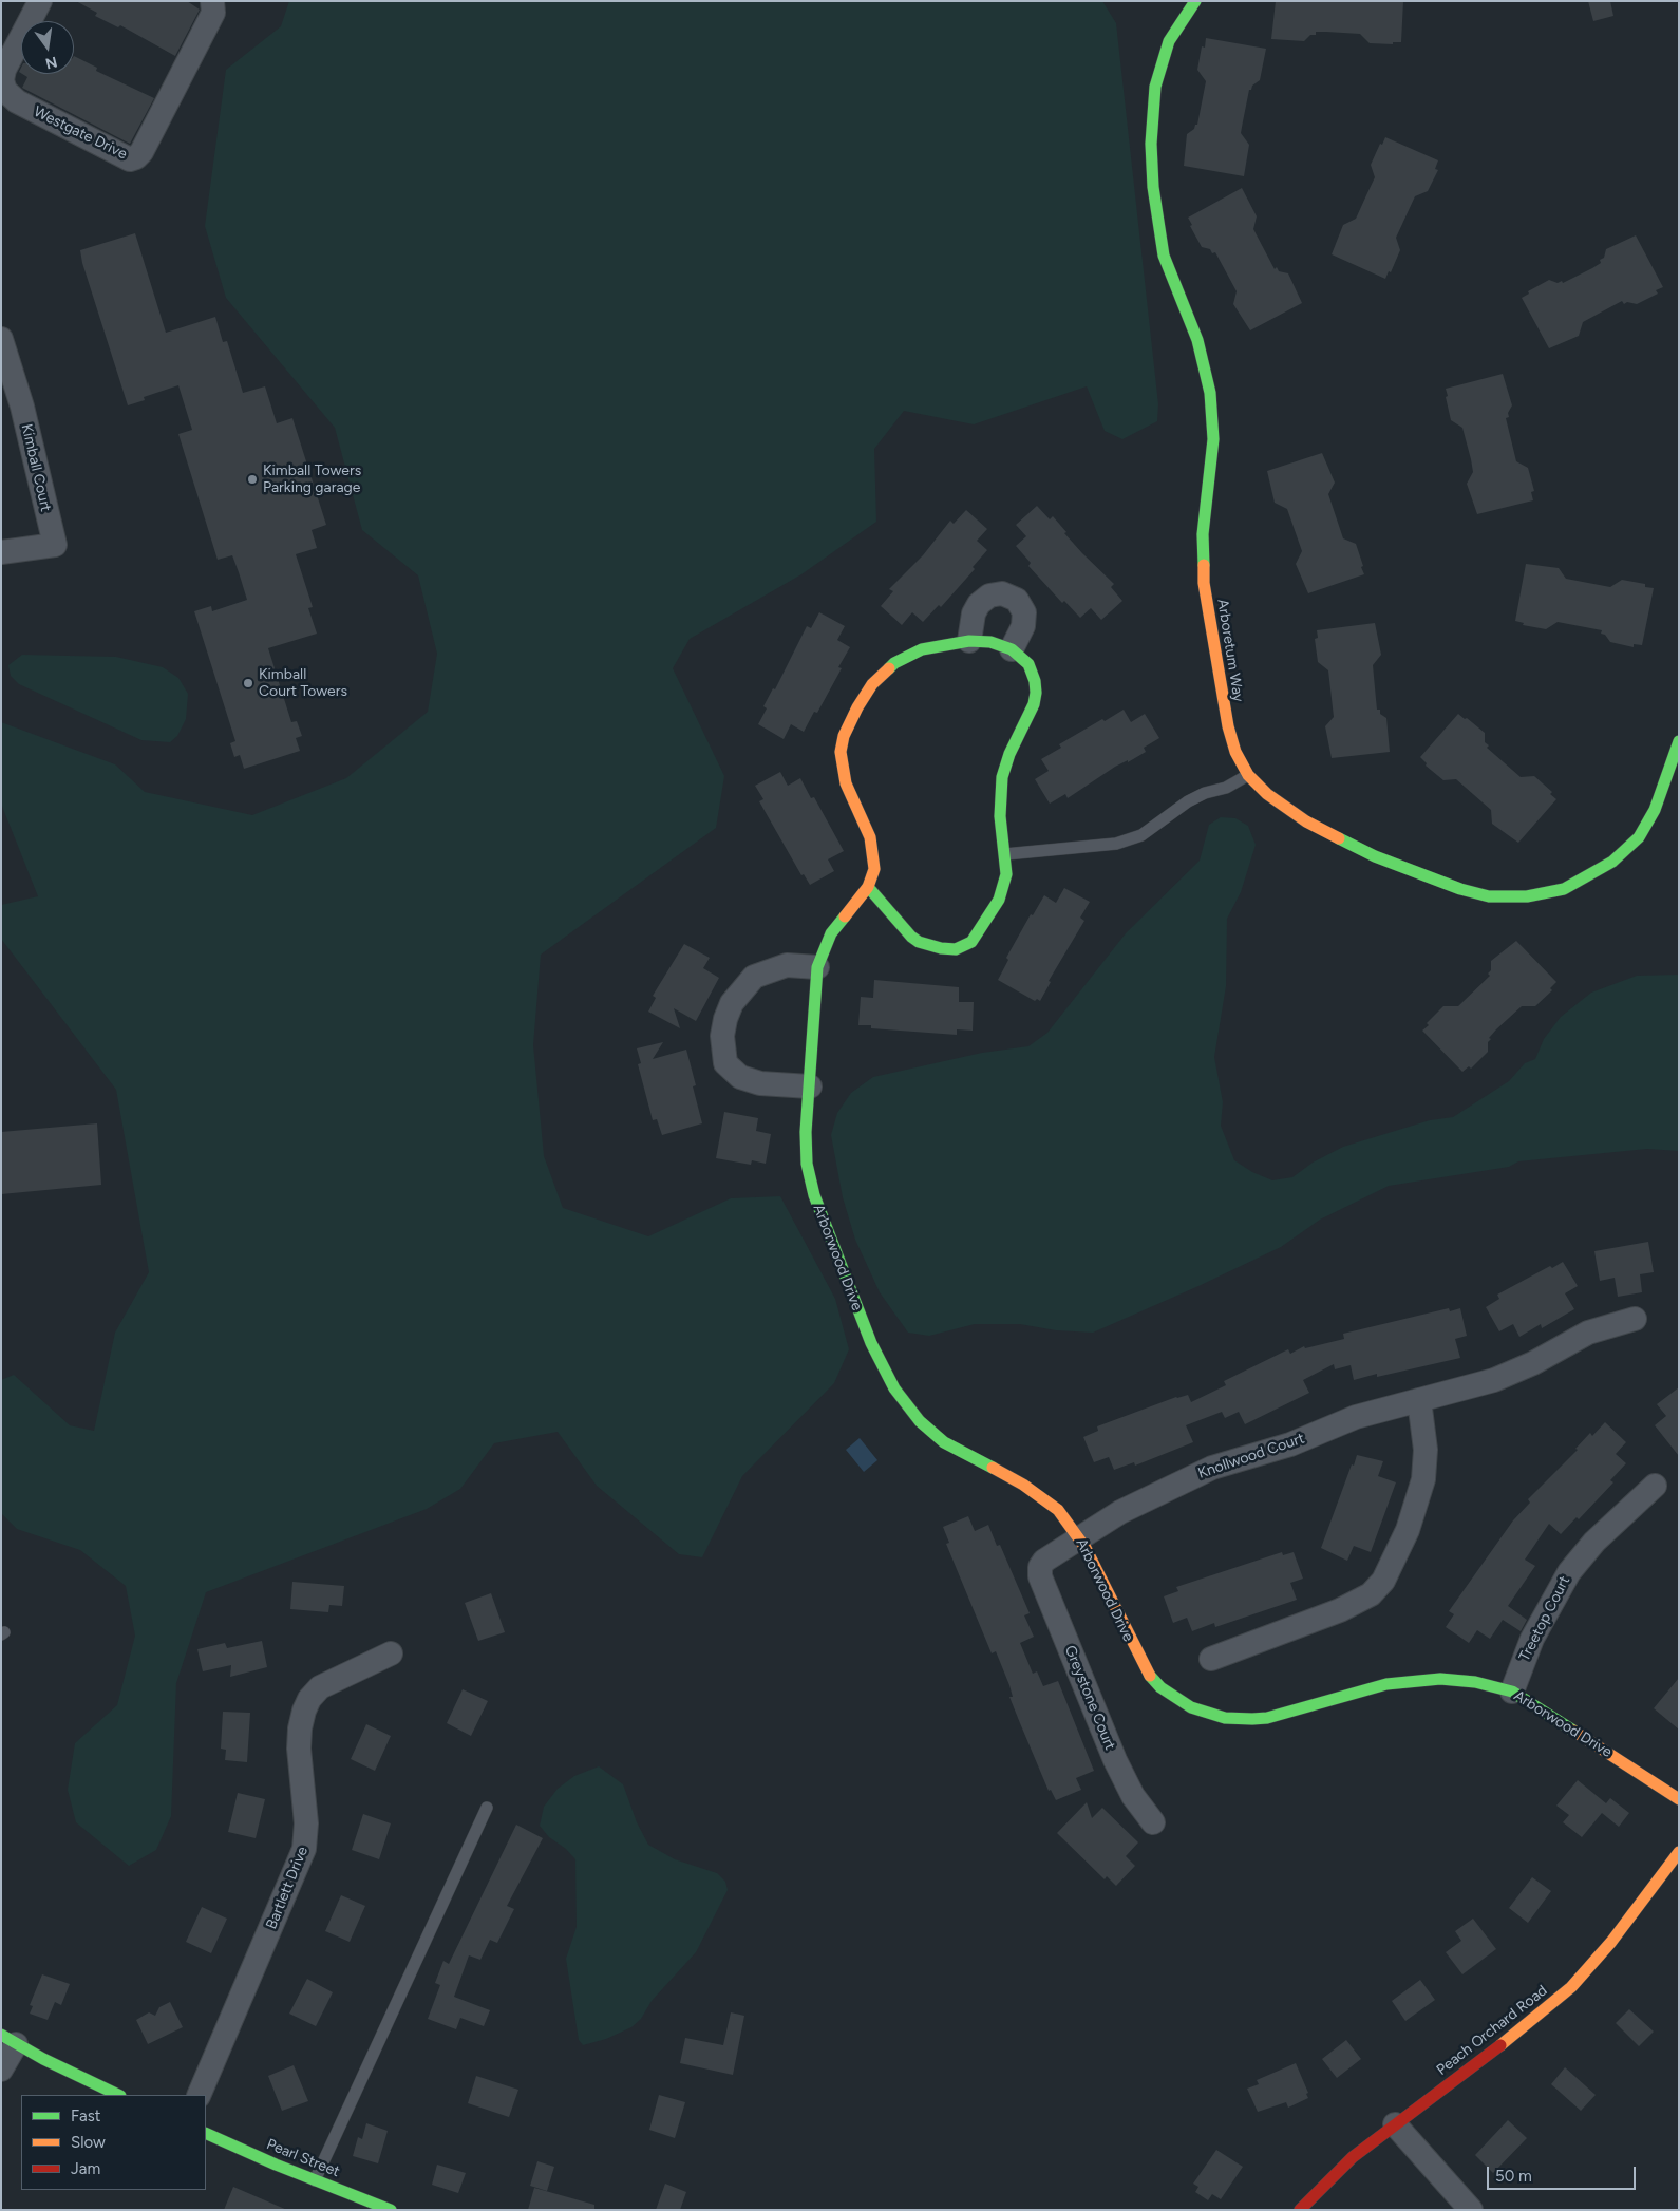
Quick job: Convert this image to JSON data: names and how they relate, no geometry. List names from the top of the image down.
{
  "streets": {
    "street": [
      "Westgate Drive",
      "Kimball Court",
      "Arboretum Way",
      "Arborwood Drive",
      "Knollwood Court",
      "Treetop Court",
      "Greystone Court",
      "Bartlett Drive",
      "Peach Orchard Road",
      "Pearl Street"
    ]
  },
  "crossings": [
    ["Arborwood Drive", "Knollwood Court"],
    ["Arborwood Drive", "Treetop Court"],
    ["Knollwood Court", "Greystone Court"]
  ],
  "places": ["Kimball Towers Parking garage", "Kimball Court Towers"],
  "legend": ["Fast", "Slow", "Jam"],
  "scale_bar": "50 m",
  "north": "bottom"
}
